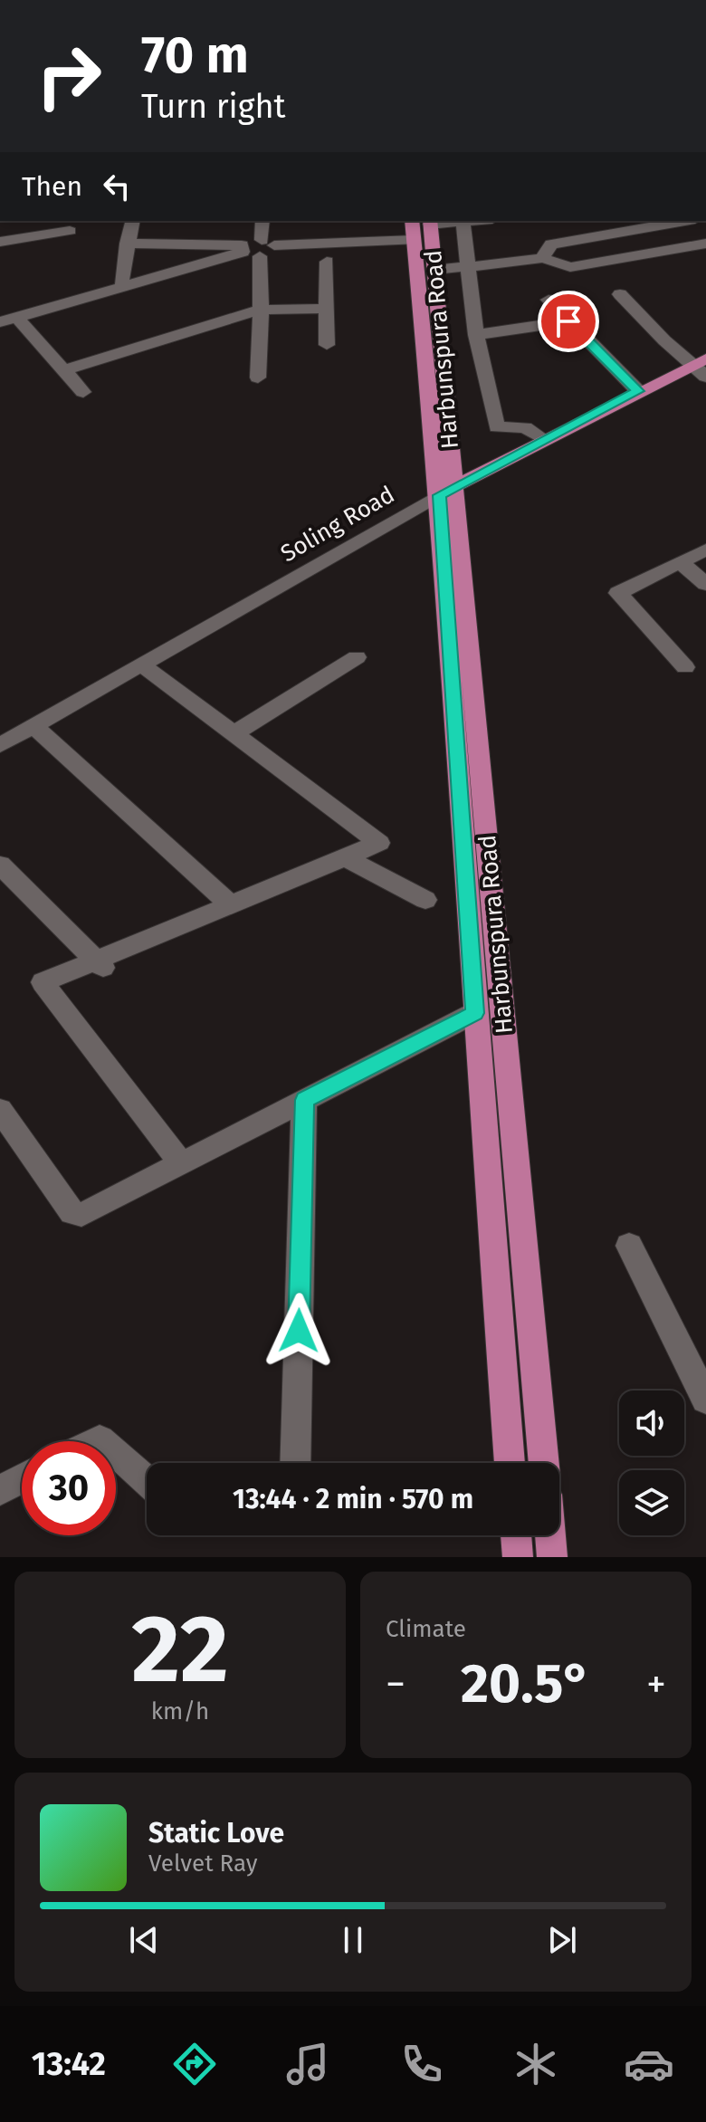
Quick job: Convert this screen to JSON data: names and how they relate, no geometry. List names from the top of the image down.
{
  "streets": {
    "main road": ["Harbunspura Road", "Soling Road"]
  },
  "crossings": [
    ["Harbunspura Road", "Soling Road"]
  ],
  "page": {
    "turn": ["70 m", "Turn right"],
    "then": "Then",
    "limit": "30",
    "trip": "13:44 · 2 min · 570 m",
    "tile": [
      ["22", "km/h"],
      "Climate"
    ],
    "heat": ["−", "20.5°", "+"],
    "song": ["Static Love", "Velvet Ray"],
    "tabs": "13:42"
  }
}
